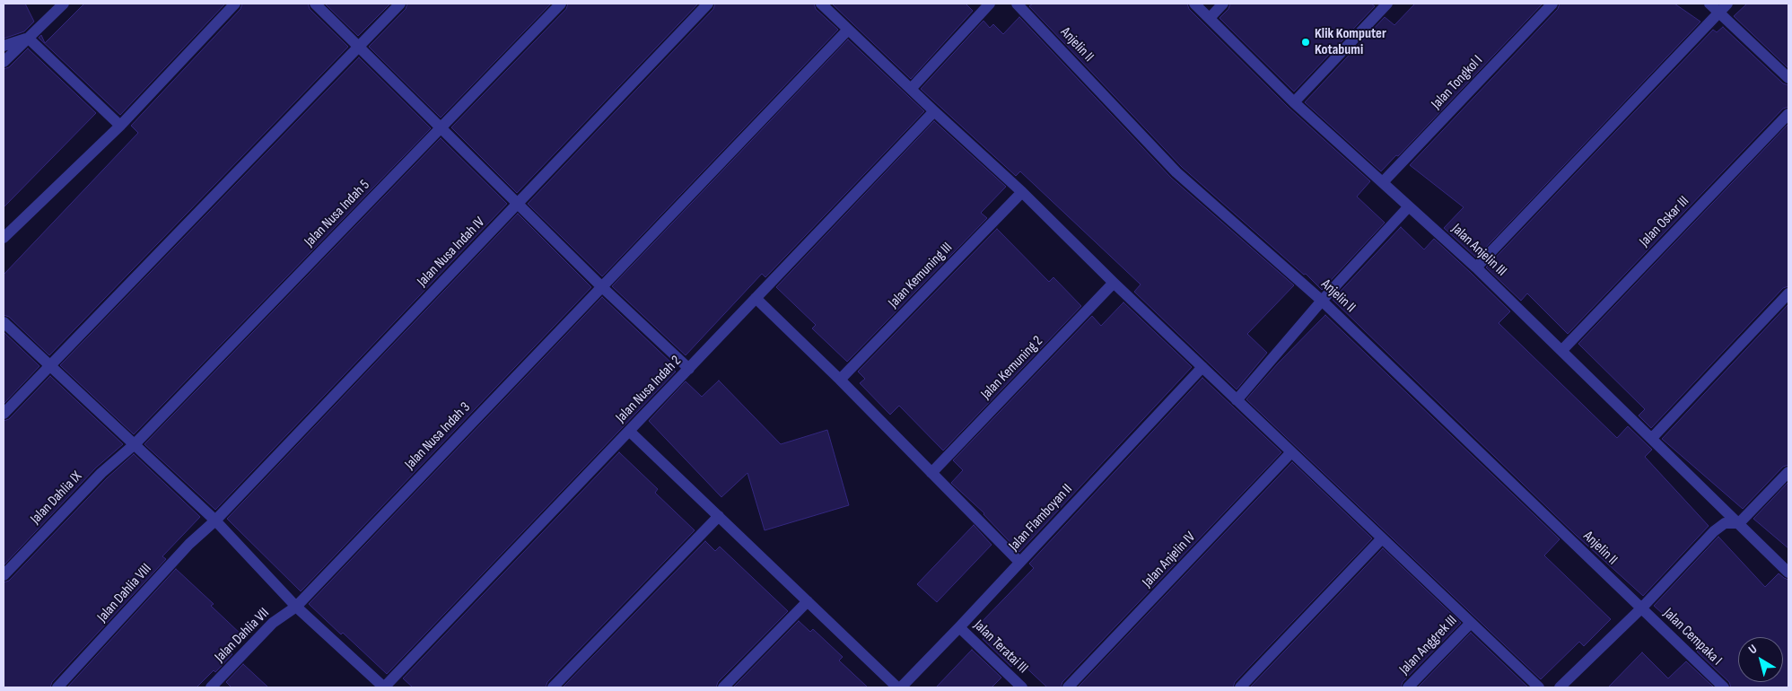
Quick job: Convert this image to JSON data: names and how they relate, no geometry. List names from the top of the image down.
{
  "streets": {
    "street": [
      "Anjelin II",
      "Jalan Tongkol I",
      "Jalan Nusa Indah 5",
      "Jalan Oskar III",
      "Jalan Anjelin III",
      "Jalan Nusa Indah IV",
      "Jalan Kemuning III",
      "Jalan Kemuning 2",
      "Jalan Nusa Indah 2",
      "Jalan Nusa Indah 3",
      "Jalan Dahlia IX",
      "Jalan Flamboyan II",
      "Jalan Anjelin IV",
      "Jalan Dahlia VIII",
      "Jalan Dahlia VII",
      "Jalan Cempaka I",
      "Jalan Anggrek III",
      "Jalan Teratai III"
    ]
  },
  "crossings": [
    ["Anjelin II", "Jalan Cempaka I"],
    ["Jalan Tongkol I", "Jalan Anjelin III"],
    ["Jalan Nusa Indah 5", "Jalan Dahlia IX"],
    ["Jalan Oskar III", "Jalan Anjelin III"],
    ["Jalan Nusa Indah IV", "Jalan Dahlia VIII"],
    ["Jalan Nusa Indah 3", "Jalan Dahlia VII"],
    ["Jalan Flamboyan II", "Jalan Teratai III"]
  ],
  "places": ["Klik Komputer Kotabumi"],
  "north": "top left"
}
